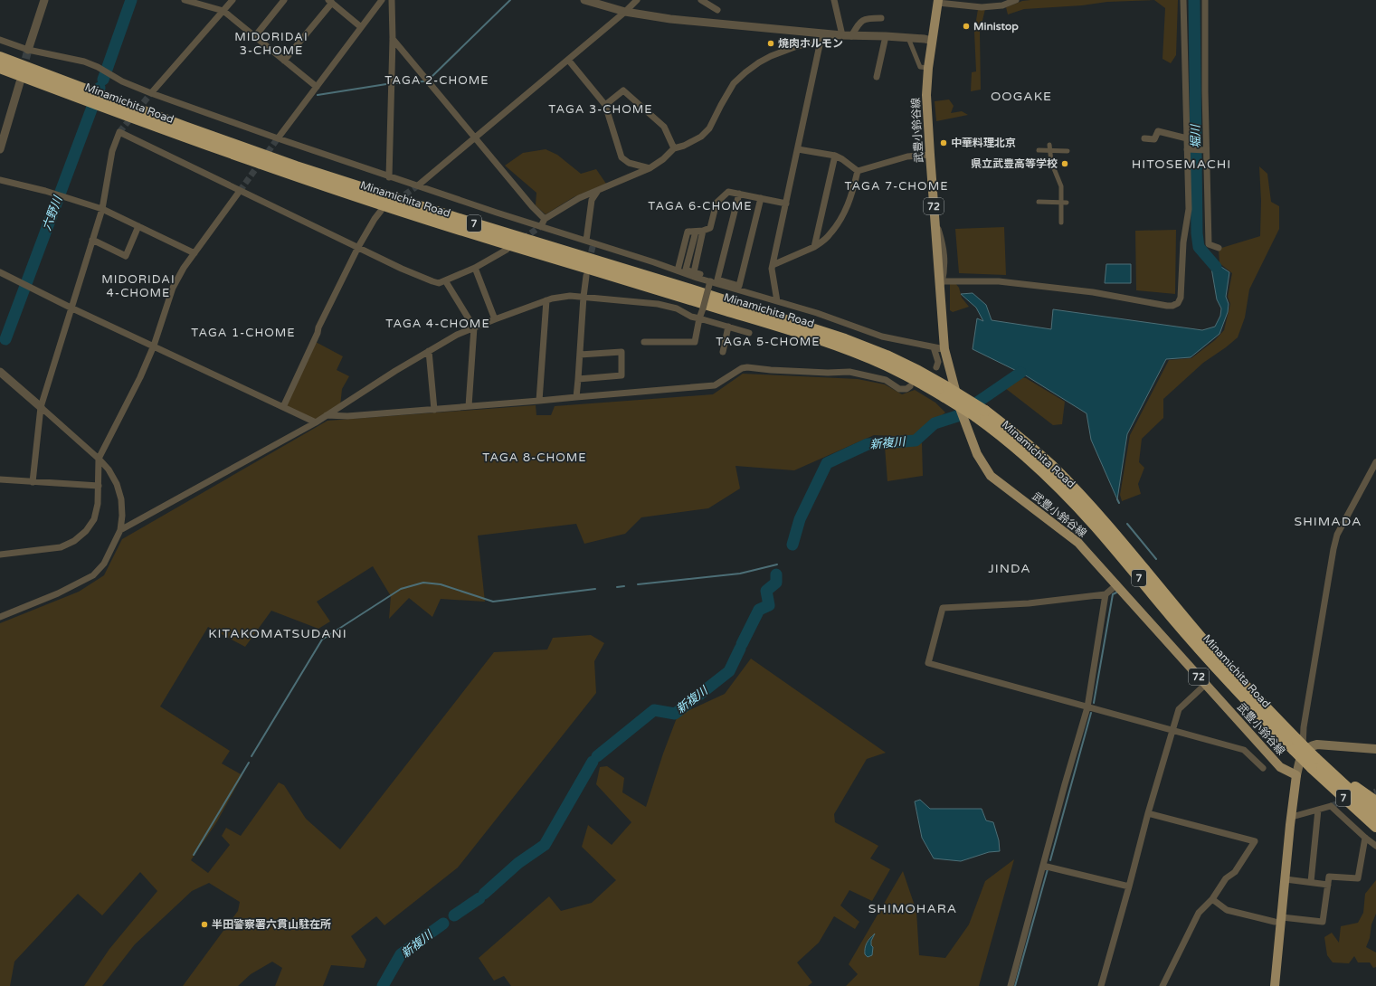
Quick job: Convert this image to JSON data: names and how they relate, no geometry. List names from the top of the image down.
{
  "streets": {
    "highway": ["Minamichita Road", "7"],
    "main road": ["武豊小鈴谷線", "72"]
  },
  "crossings": [
    ["Minamichita Road", "武豊小鈴谷線"]
  ],
  "districts": [
    "MIDORIDAI 3-CHOME",
    "TAGA 2-CHOME",
    "OOGAKE",
    "TAGA 3-CHOME",
    "HITOSEMACHI",
    "TAGA 7-CHOME",
    "TAGA 6-CHOME",
    "MIDORIDAI 4-CHOME",
    "TAGA 4-CHOME",
    "TAGA 1-CHOME",
    "TAGA 5-CHOME",
    "TAGA 8-CHOME",
    "SHIMADA",
    "JINDA",
    "KITAKOMATSUDANI",
    "SHIMOHARA"
  ],
  "water": ["堀川", "六野川", "新複川"],
  "places": [
    "Ministop",
    "焼肉ホルモン",
    "中華料理北京",
    "県立武豊高等学校",
    "半田警察署六貫山駐在所"
  ]
}
